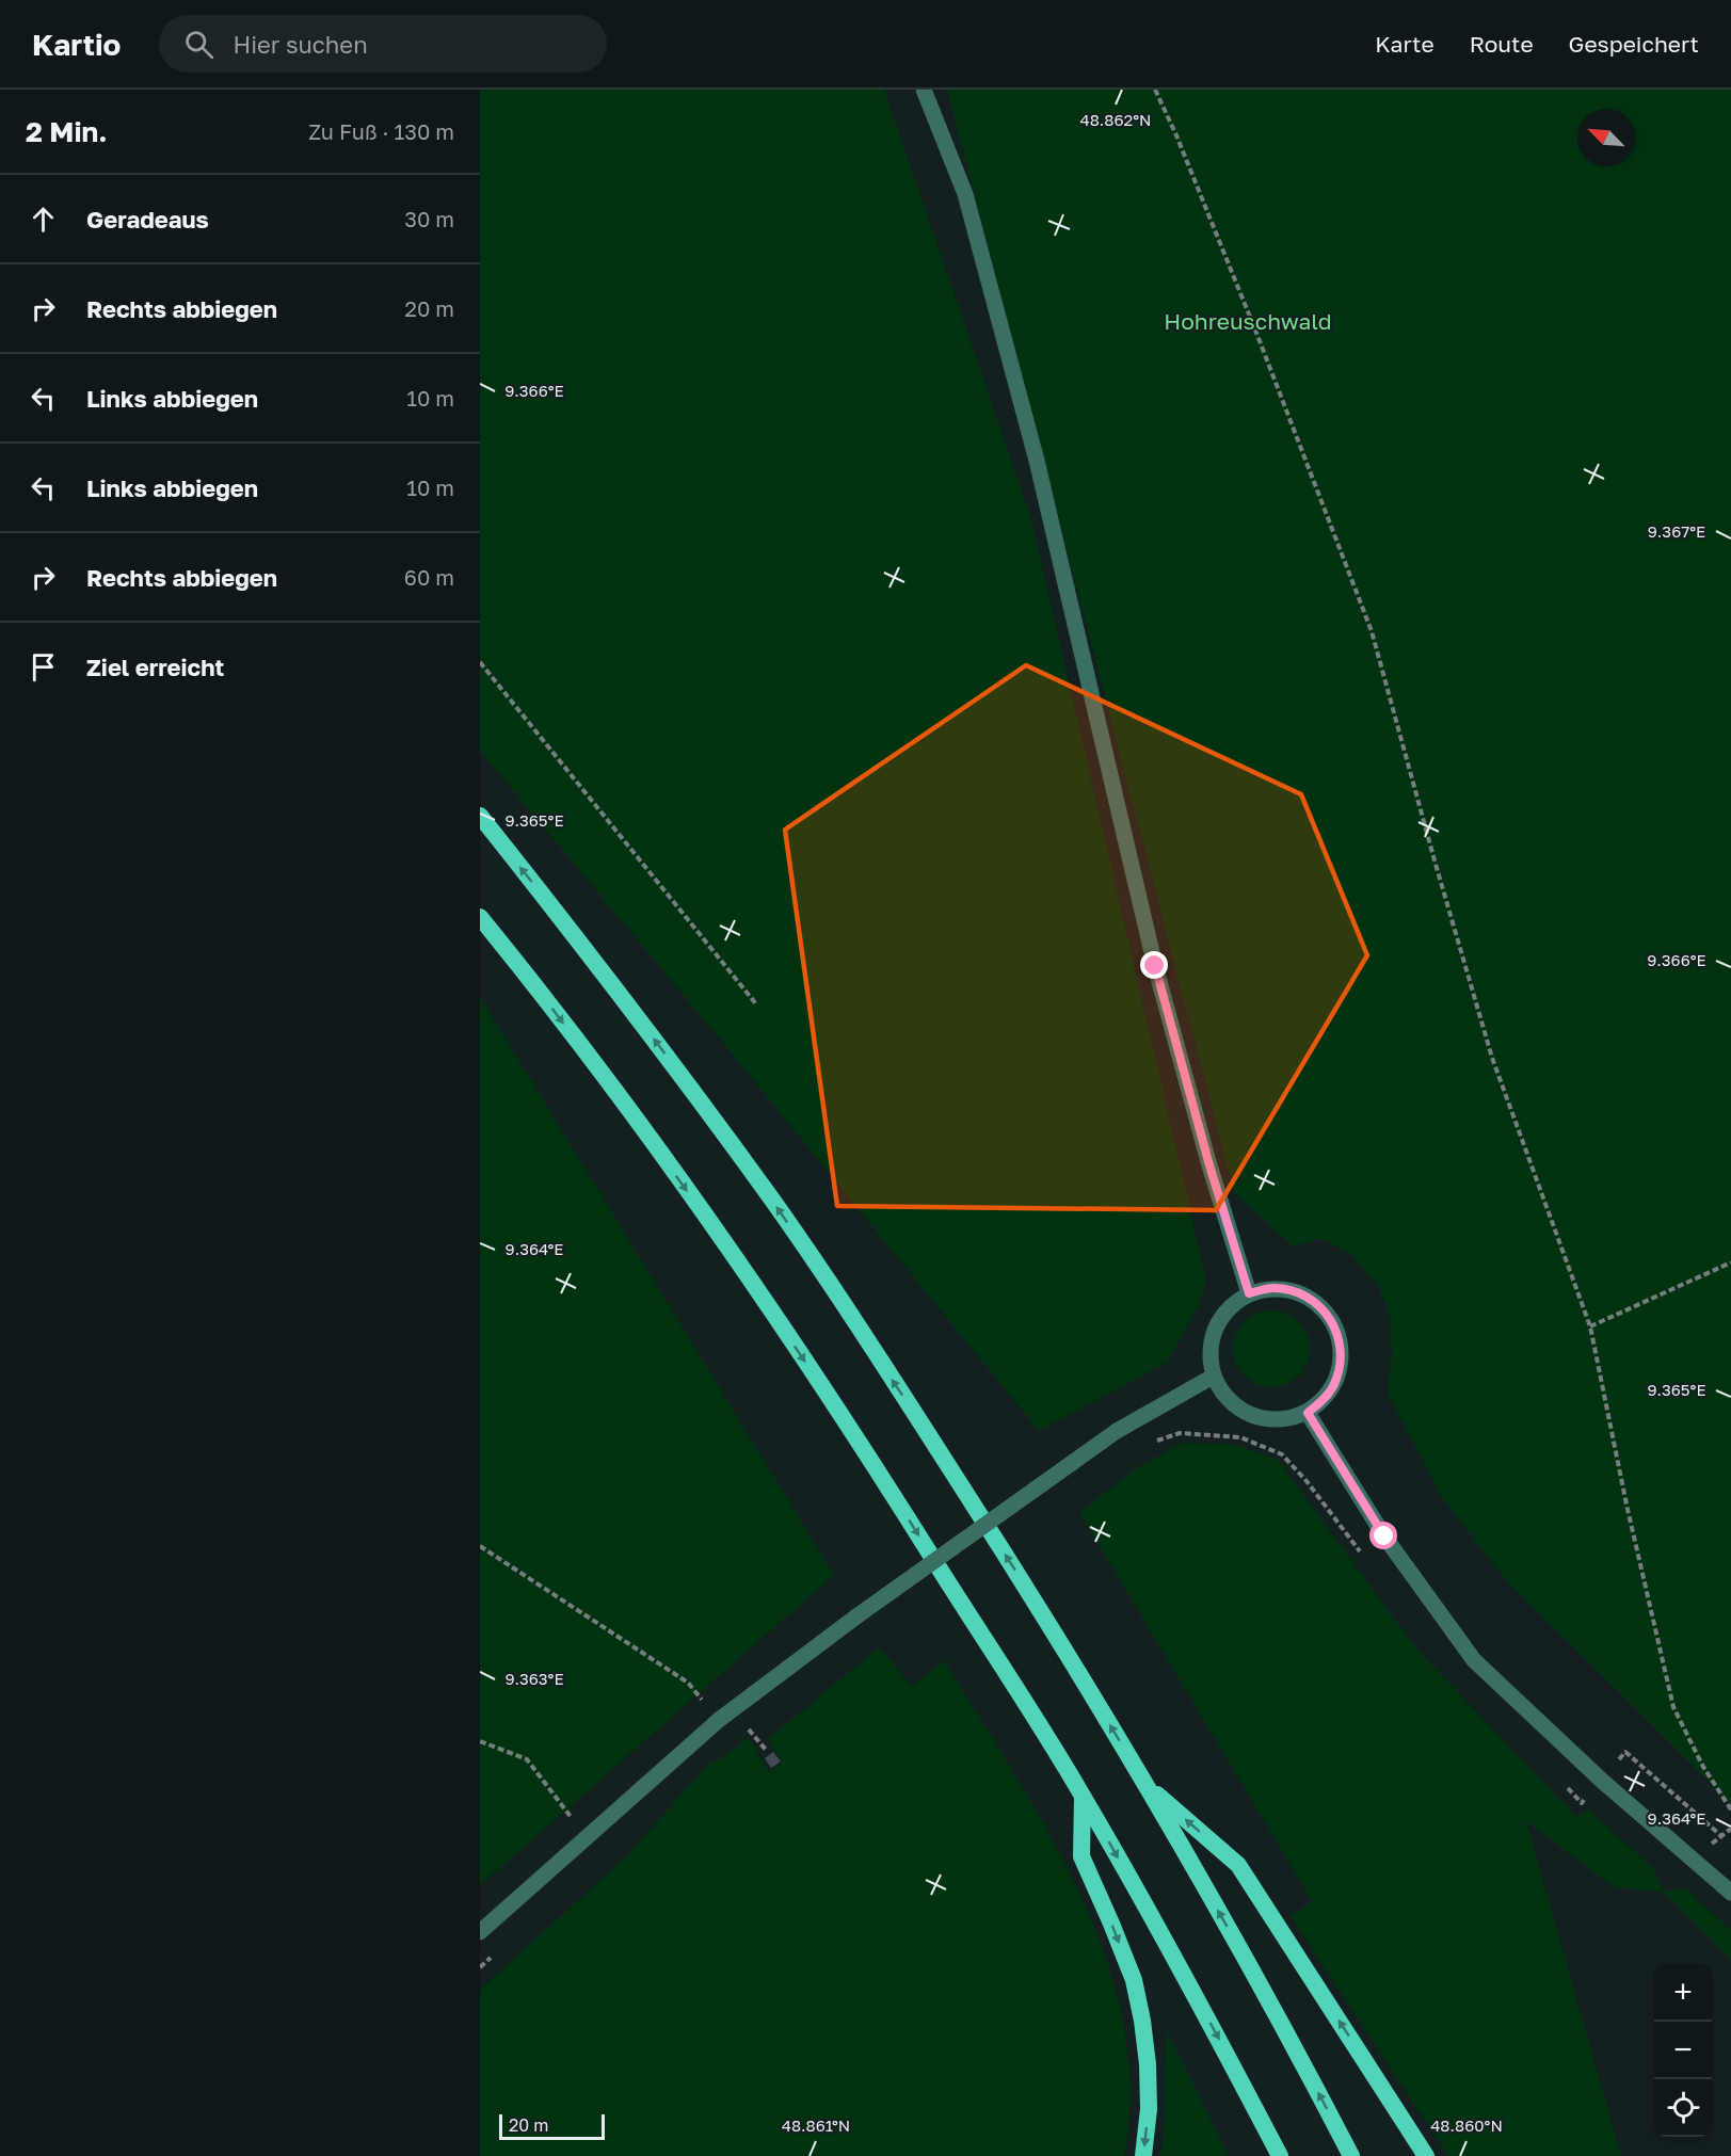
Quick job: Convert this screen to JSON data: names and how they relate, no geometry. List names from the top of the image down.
{
  "parks": ["Hohreuschwald"],
  "scale_bar": "20 m",
  "north": "top left",
  "page": {
    "header": "Kartio",
    "search": "Hier suchen",
    "nav": ["Karte", "Route", "Gespeichert"],
    "heading": ["2 Min.", "Zu Fuß · 130 m"],
    "list": [
      ["Geradeaus", "30 m"],
      ["Rechts abbiegen", "20 m"],
      ["Links abbiegen", "10 m"],
      ["Links abbiegen", "10 m"],
      ["Rechts abbiegen", "60 m"],
      "Ziel erreicht"
    ],
    "map_buttons": ["+", "−"],
    "scale": "20 m"
  },
  "coordinates": [
    "48.862°N",
    "9.366°E",
    "9.367°E",
    "9.365°E",
    "9.364°E",
    "9.363°E",
    "48.861°N",
    "48.860°N"
  ]
}
